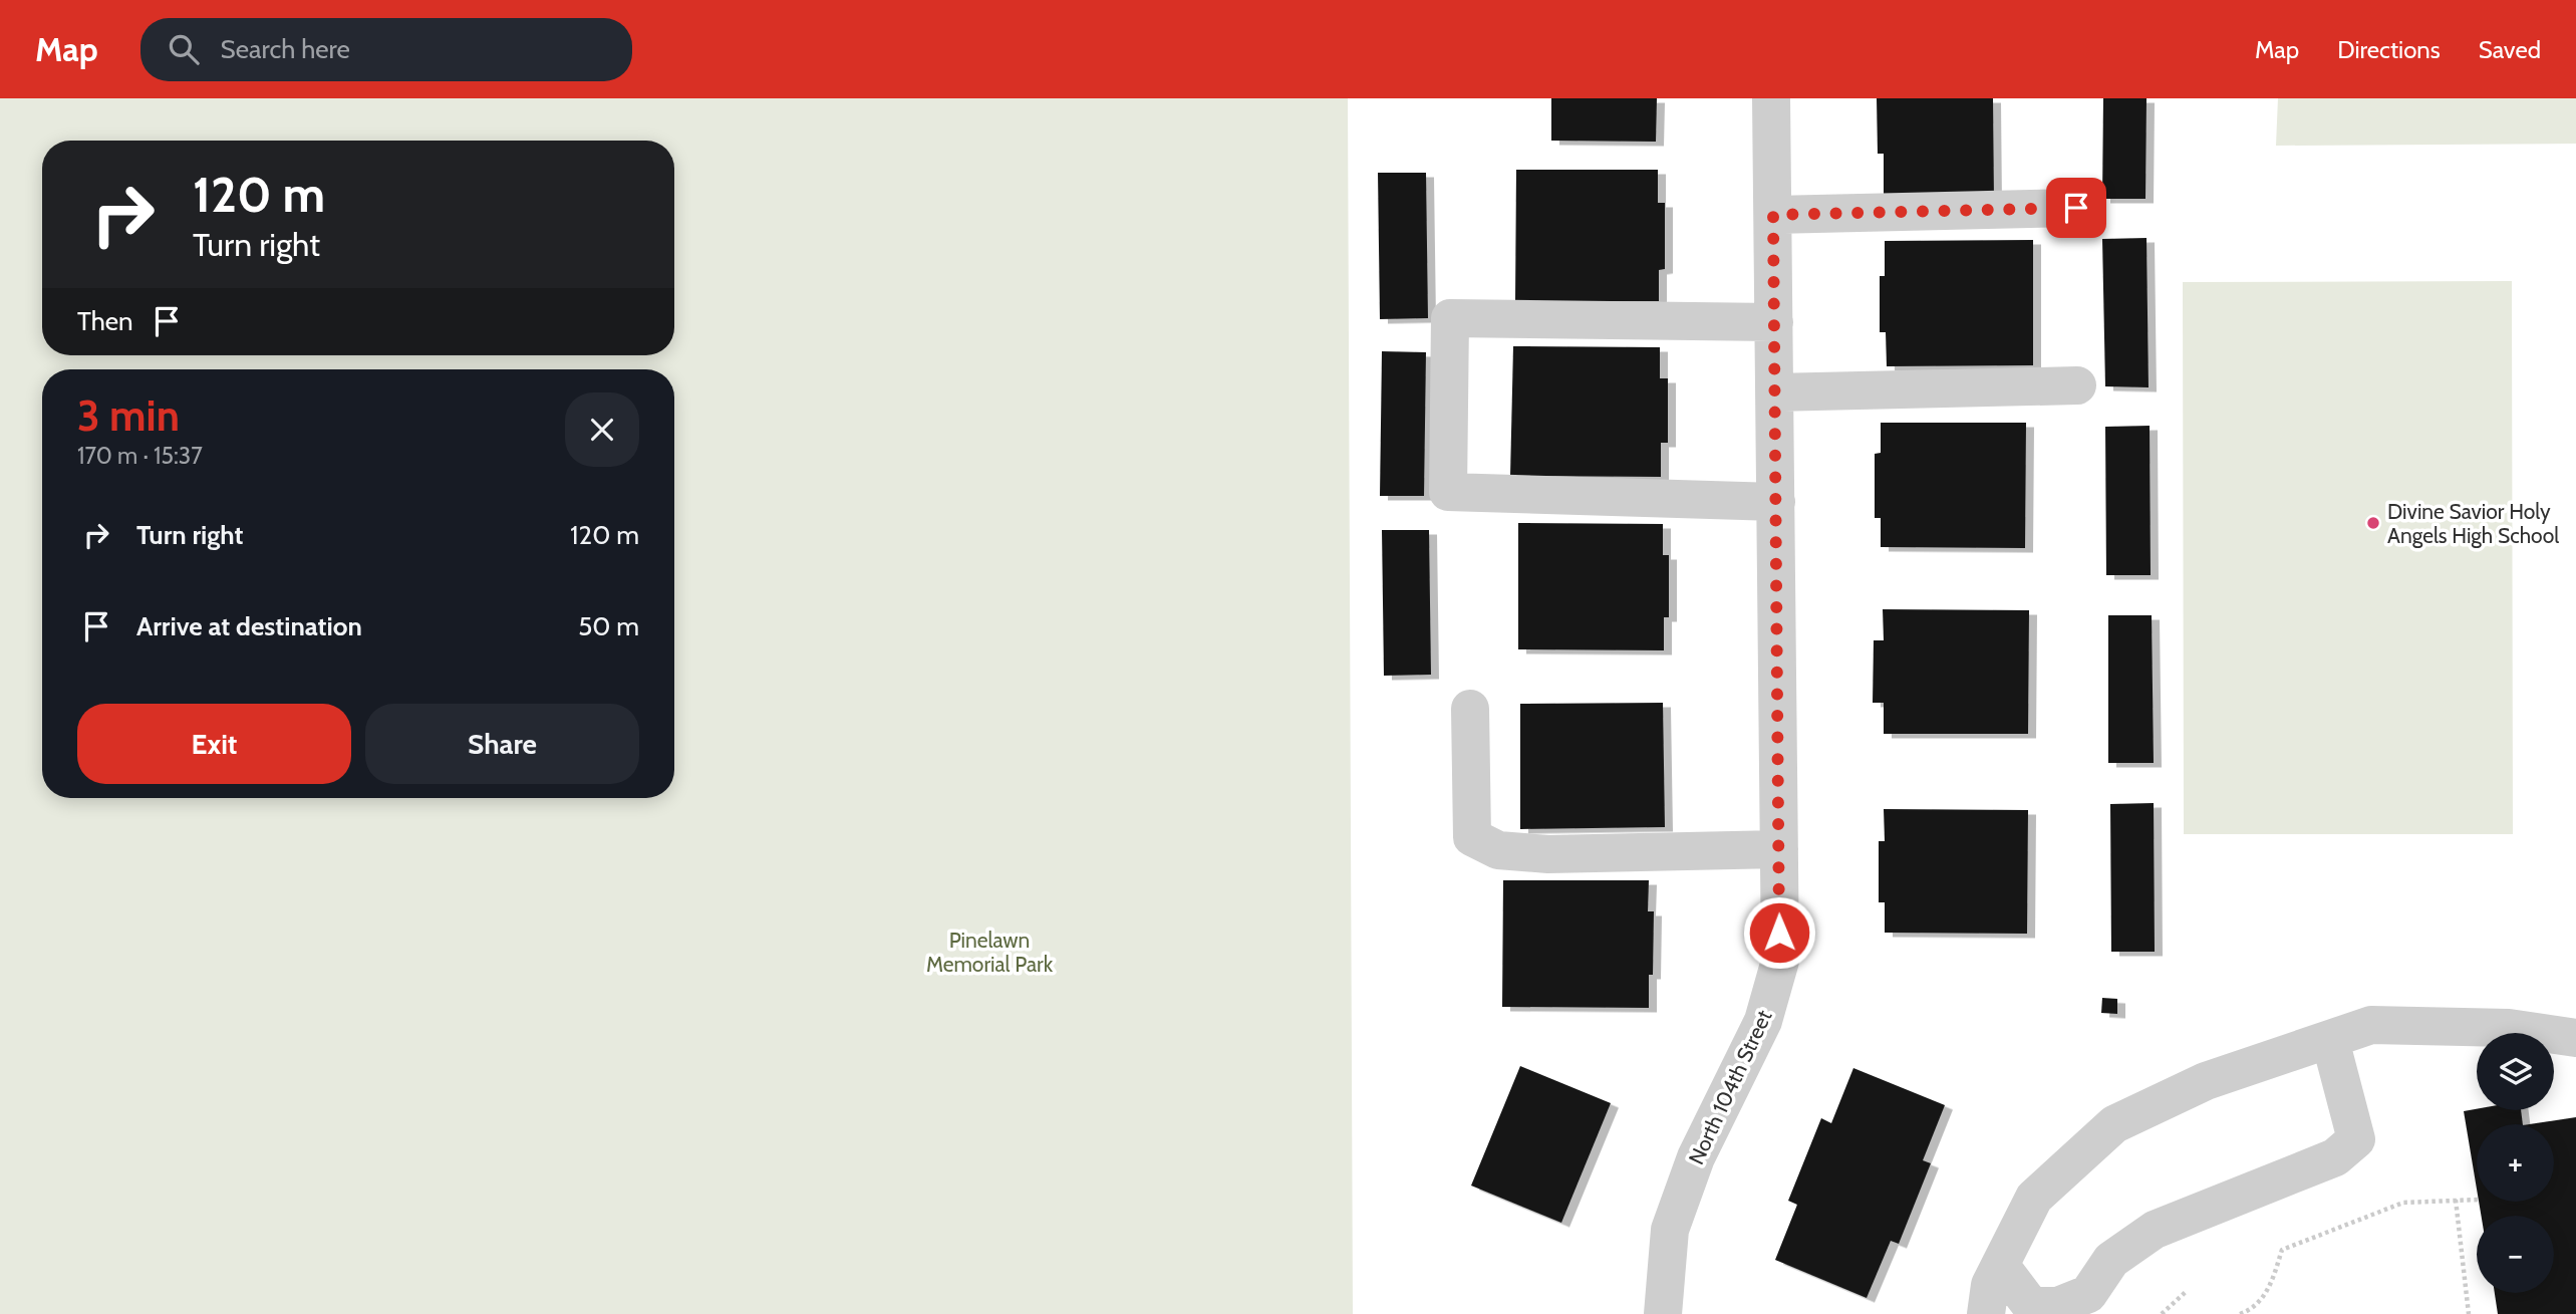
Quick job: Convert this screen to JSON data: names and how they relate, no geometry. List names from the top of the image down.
{
  "streets": {
    "street": ["North 104th Street"]
  },
  "parks": ["Pinelawn Memorial Park"],
  "places": ["Divine Savior Holy Angels High School"],
  "page": {
    "header": "Map",
    "search": "Search here",
    "nav": ["Map", "Directions", "Saved"],
    "turn": ["120 m", "Turn right"],
    "then": "Then",
    "heading": ["3 min", "170 m · 15:37"],
    "list": [
      {
        "name": "Turn right",
        "value": "120 m"
      },
      {
        "name": "Arrive at destination",
        "value": "50 m"
      }
    ],
    "buttons": ["Exit", "Share"],
    "map_buttons": ["+", "−"]
  }
}
